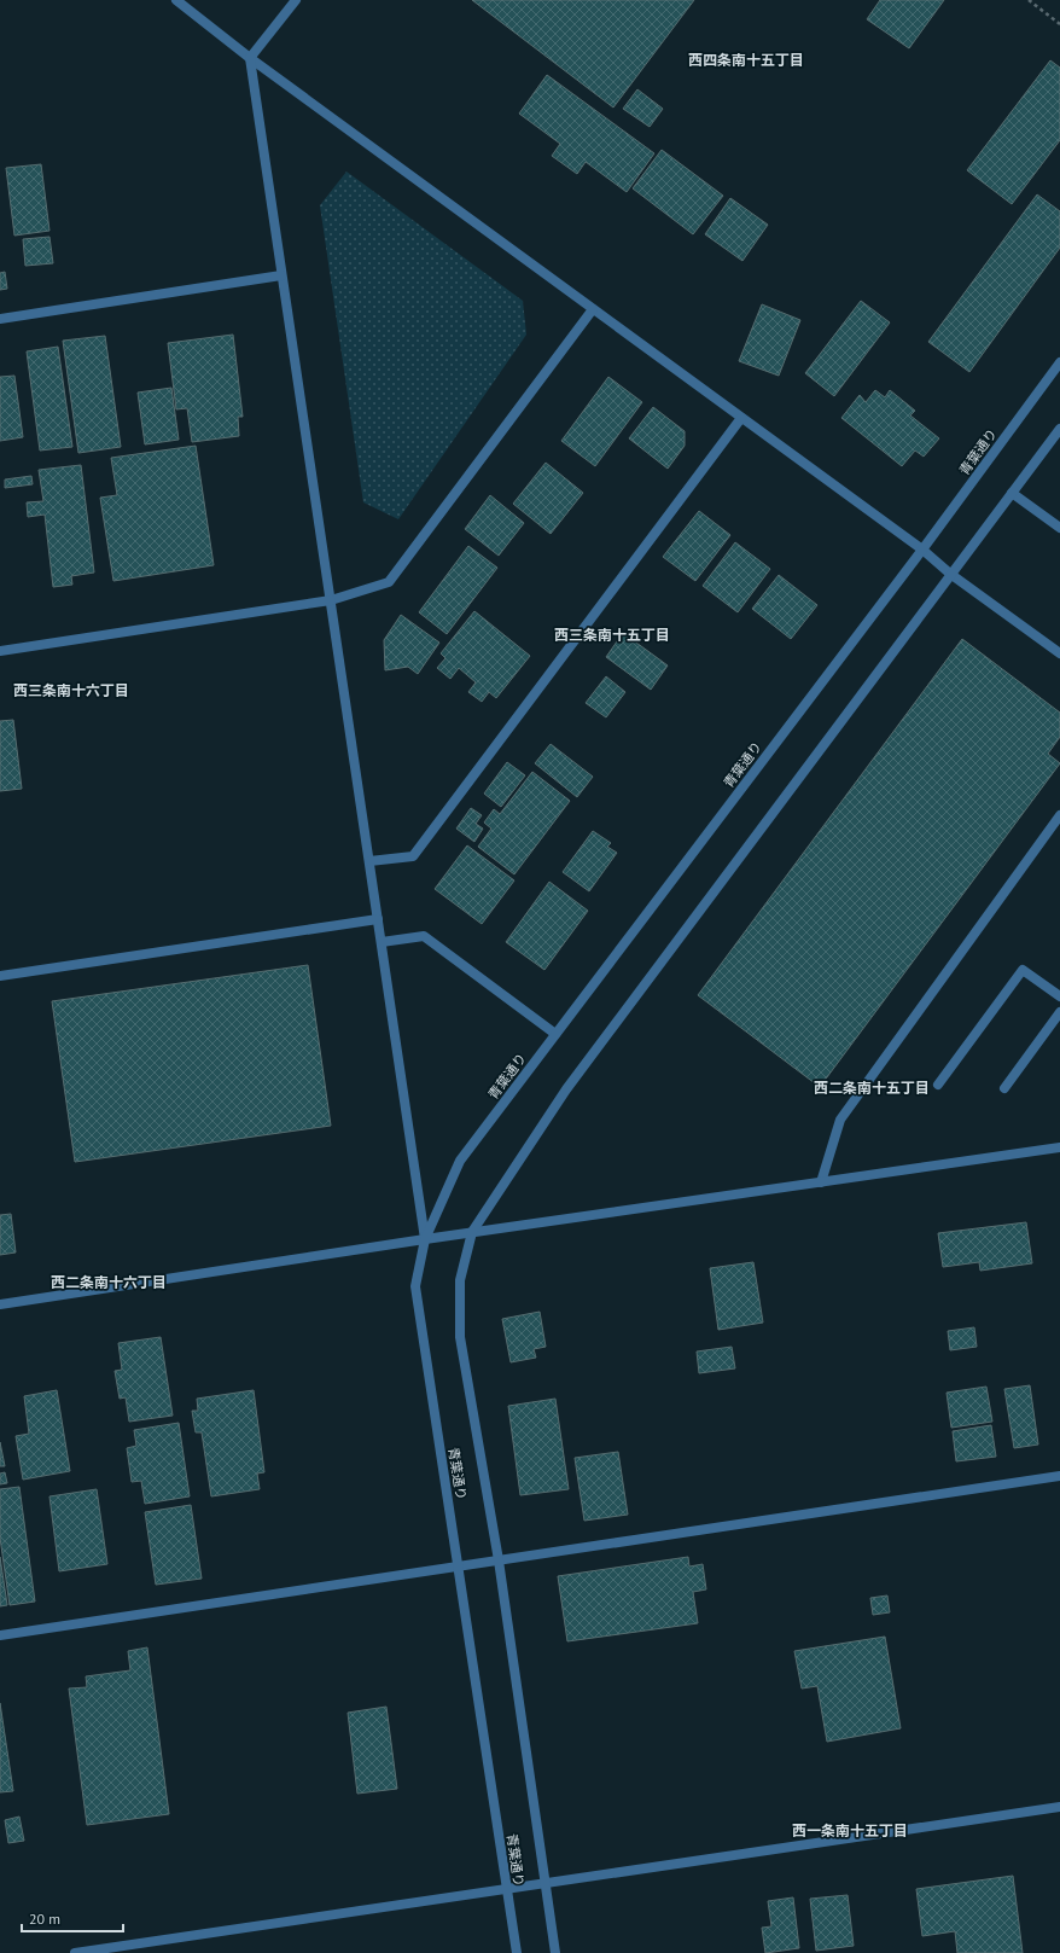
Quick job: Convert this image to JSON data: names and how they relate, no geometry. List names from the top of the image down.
{
  "streets": {
    "street": ["青葉通り"]
  },
  "districts": [
    "西四条南十五丁目",
    "西三条南十五丁目",
    "西三条南十六丁目",
    "西二条南十五丁目",
    "西二条南十六丁目",
    "西一条南十五丁目"
  ],
  "scale_bar": "20 m"
}
